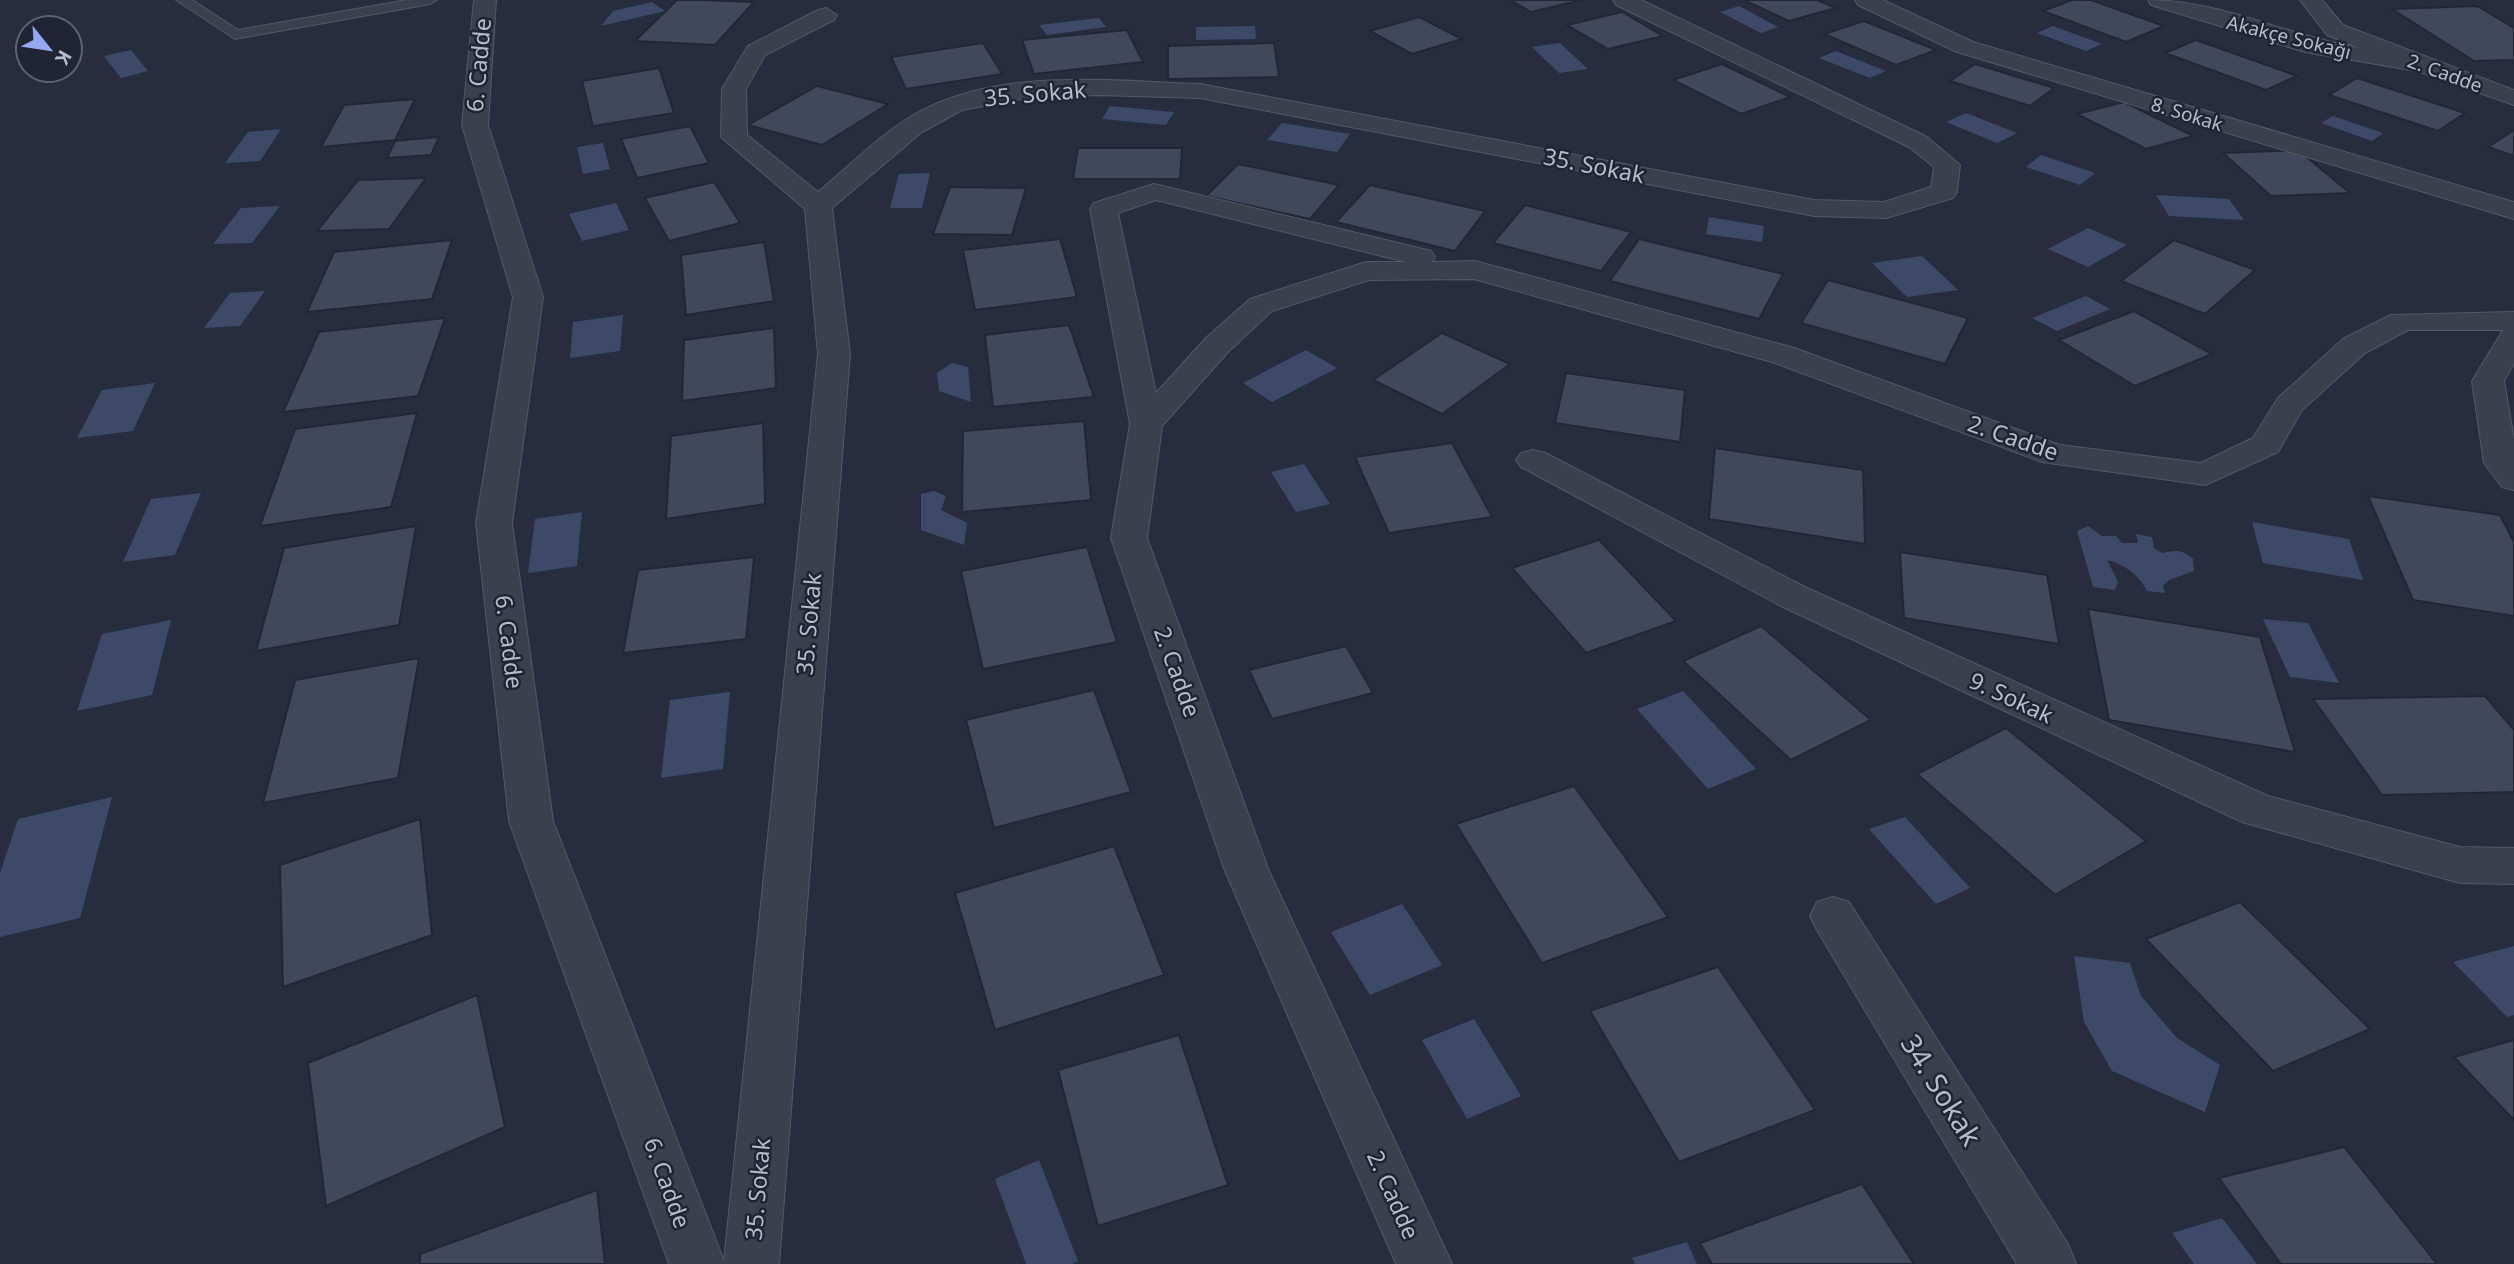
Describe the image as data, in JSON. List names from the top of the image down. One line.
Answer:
{"streets":{"street":["Akakçe Sokağı","6. Cadde","2. Cadde","35. Sokak","8. Sokak","9. Sokak","34. Sokak"]},"crossings":[["Akakçe Sokağı","2. Cadde"]],"north":"bottom right"}
